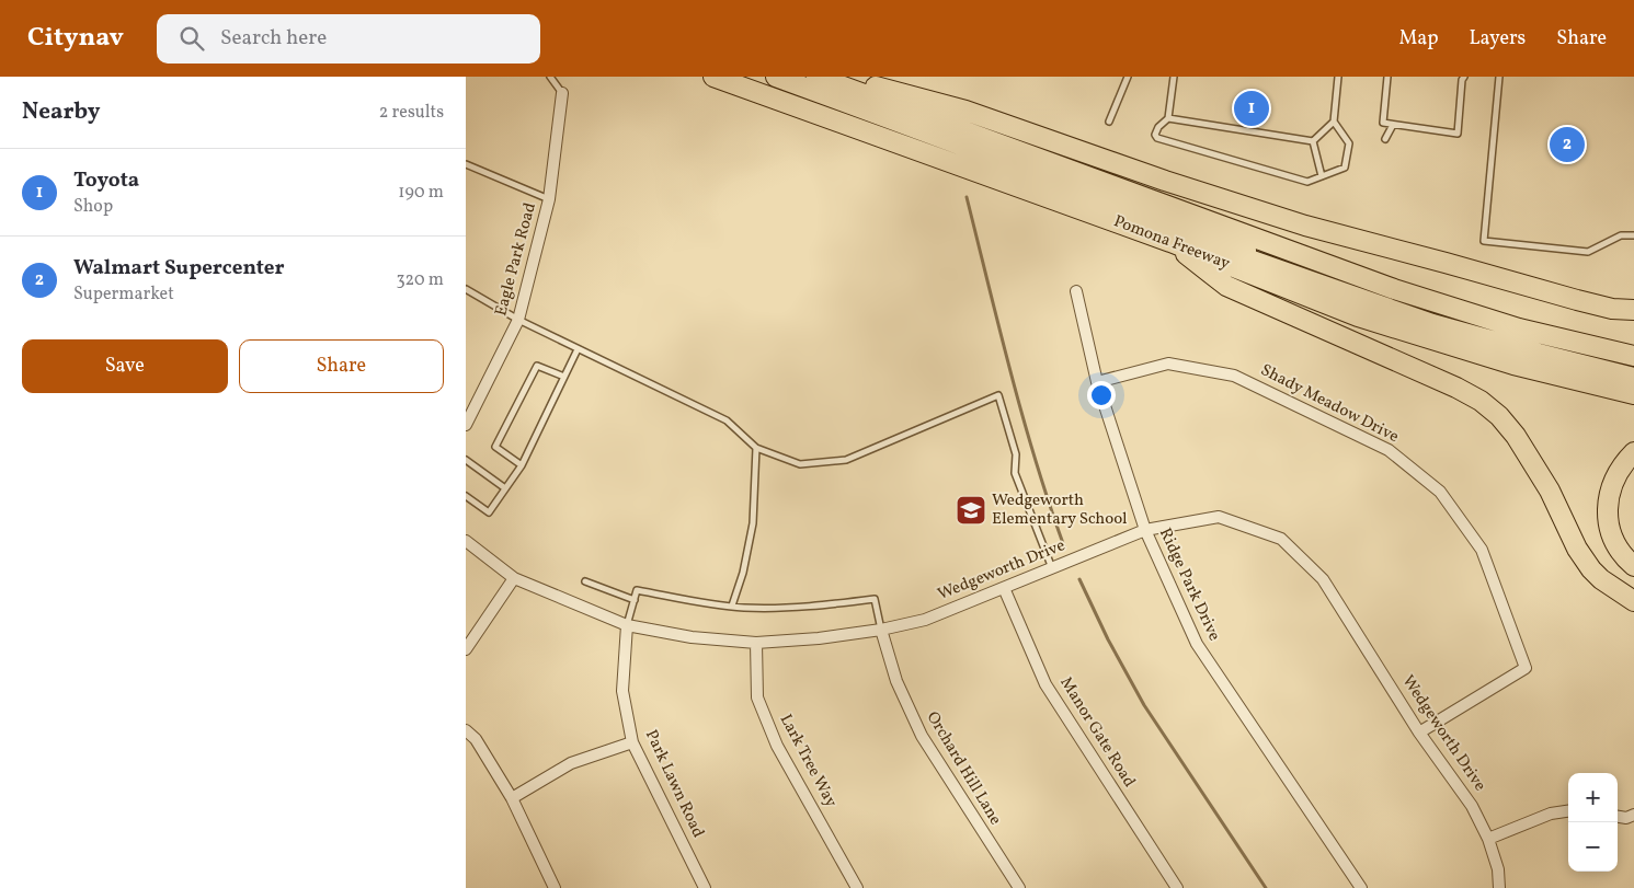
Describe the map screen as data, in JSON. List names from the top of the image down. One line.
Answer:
{"streets":{"highway":["Pomona Freeway"],"street":["Eagle Park Road","Shady Meadow Drive","Wedgeworth Drive","Ridge Park Drive","Manor Gate Road","Lark Tree Way","Orchard Hill Lane","Park Lawn Road"]},"crossings":[["Shady Meadow Drive","Wedgeworth Drive"],["Shady Meadow Drive","Ridge Park Drive"],["Wedgeworth Drive","Ridge Park Drive"],["Wedgeworth Drive","Manor Gate Road"],["Wedgeworth Drive","Lark Tree Way"],["Wedgeworth Drive","Orchard Hill Lane"],["Wedgeworth Drive","Park Lawn Road"]],"places":{"school or university":["Wedgeworth Elementary School"]},"page":{"header":"Citynav","search":"Search here","nav":["Map","Layers","Share"],"heading":["Nearby","2 results"],"pins":["1","2"],"list":[{"mark":"1","name":"Toyota","note":"Shop","value":"190 m"},{"mark":"2","name":"Walmart Supercenter","note":"Supermarket","value":"320 m"}],"buttons":["Save","Share"],"map_buttons":["+","−"]}}
